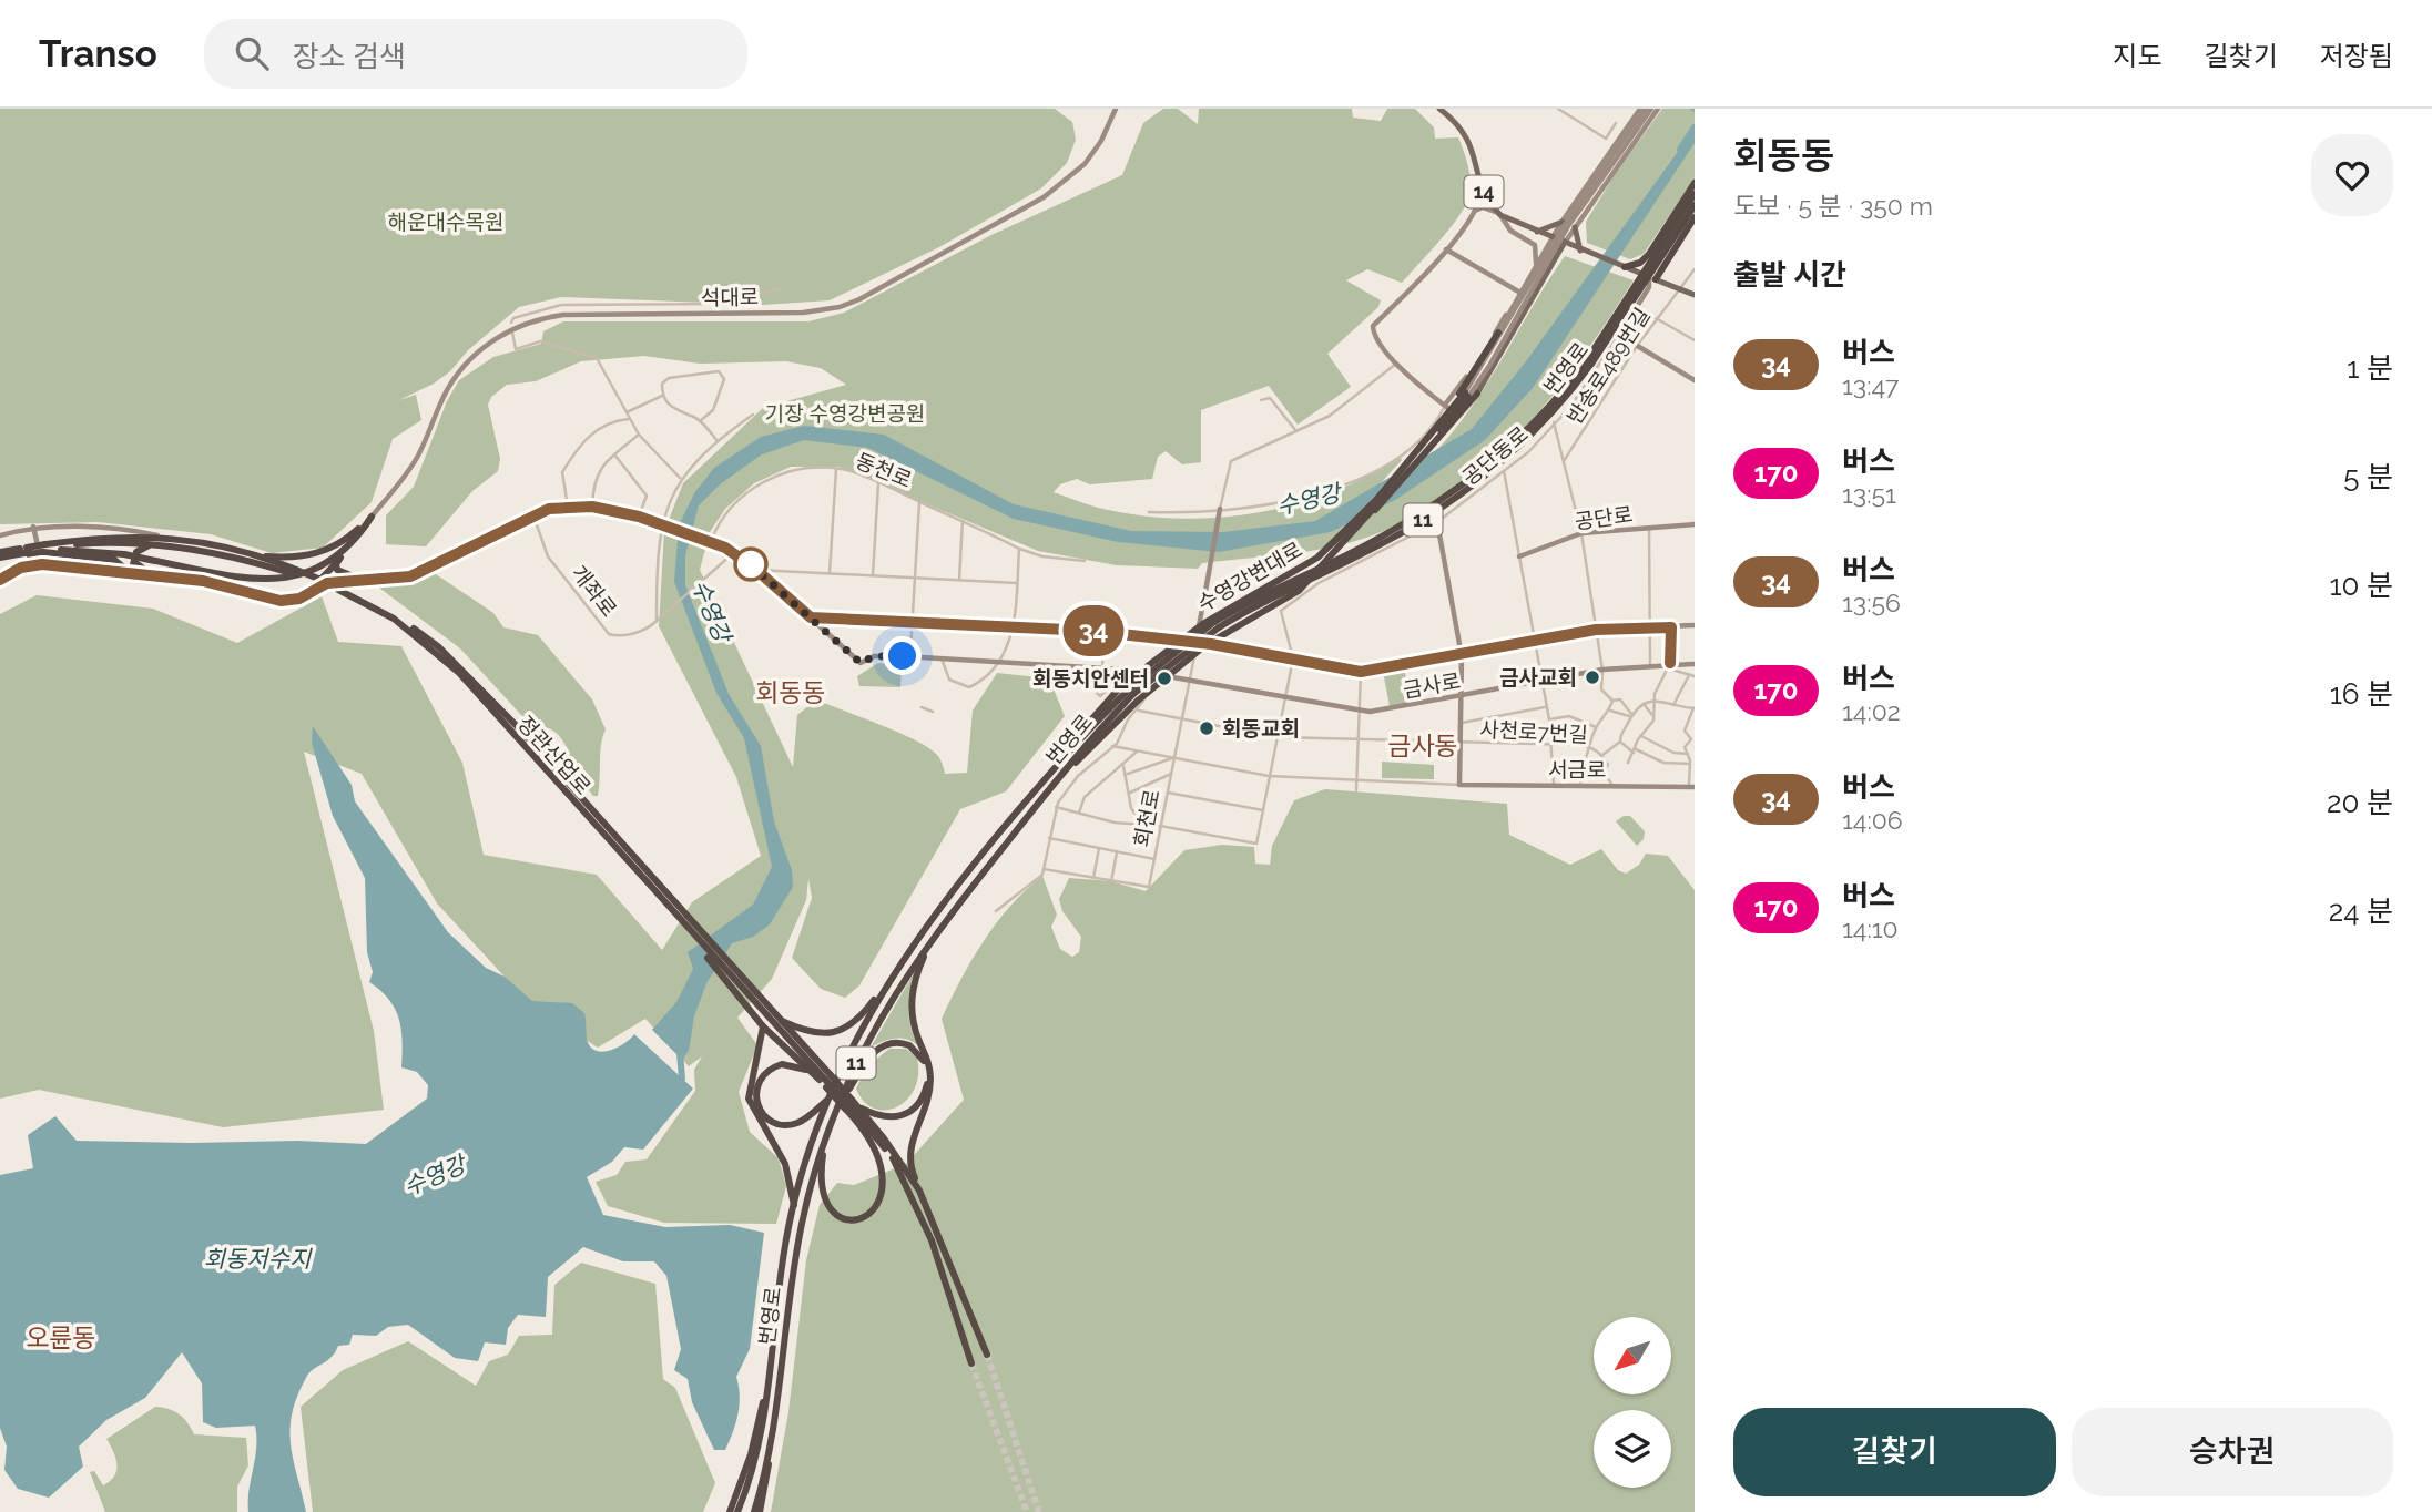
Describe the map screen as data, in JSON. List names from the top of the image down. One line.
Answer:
{"streets":{"highway":["번영로","11","수영강변대로","정관산업로"],"main road":["14","석대로","공단로","금사로","서금로"],"street":["반송로489번길","공단동로","동천로","개좌로","사천로7번길","회천로"]},"crossings":[["14","반송로489번길"],["번영로","수영강변대로"],["금사로","회천로"],["사천로7번길","서금로"],["사천로7번길","회천로"]],"districts":["회동동","금사동","오륜동"],"water":["수영강","회동저수지"],"parks":["해운대수목원","기장 수영강변공원"],"places":["금사교회","회동치안센터","회동교회"],"lines":["bus line 34"],"north":"bottom left","page":{"header":"Transo","search":"장소 검색","nav":["지도","길찾기","저장됨"],"on_map":"34","heading":[["회동동","도보 · 5 분 · 350 m"],"출발 시간"],"list":[{"mark":"34","name":"버스","note":"13:47","value":"1 분"},{"mark":"170","name":"버스","note":"13:51","value":"5 분"},{"mark":"34","name":"버스","note":"13:56","value":"10 분"},{"mark":"170","name":"버스","note":"14:02","value":"16 분"},{"mark":"34","name":"버스","note":"14:06","value":"20 분"},{"mark":"170","name":"버스","note":"14:10","value":"24 분"}],"buttons":["길찾기","승차권"]}}
